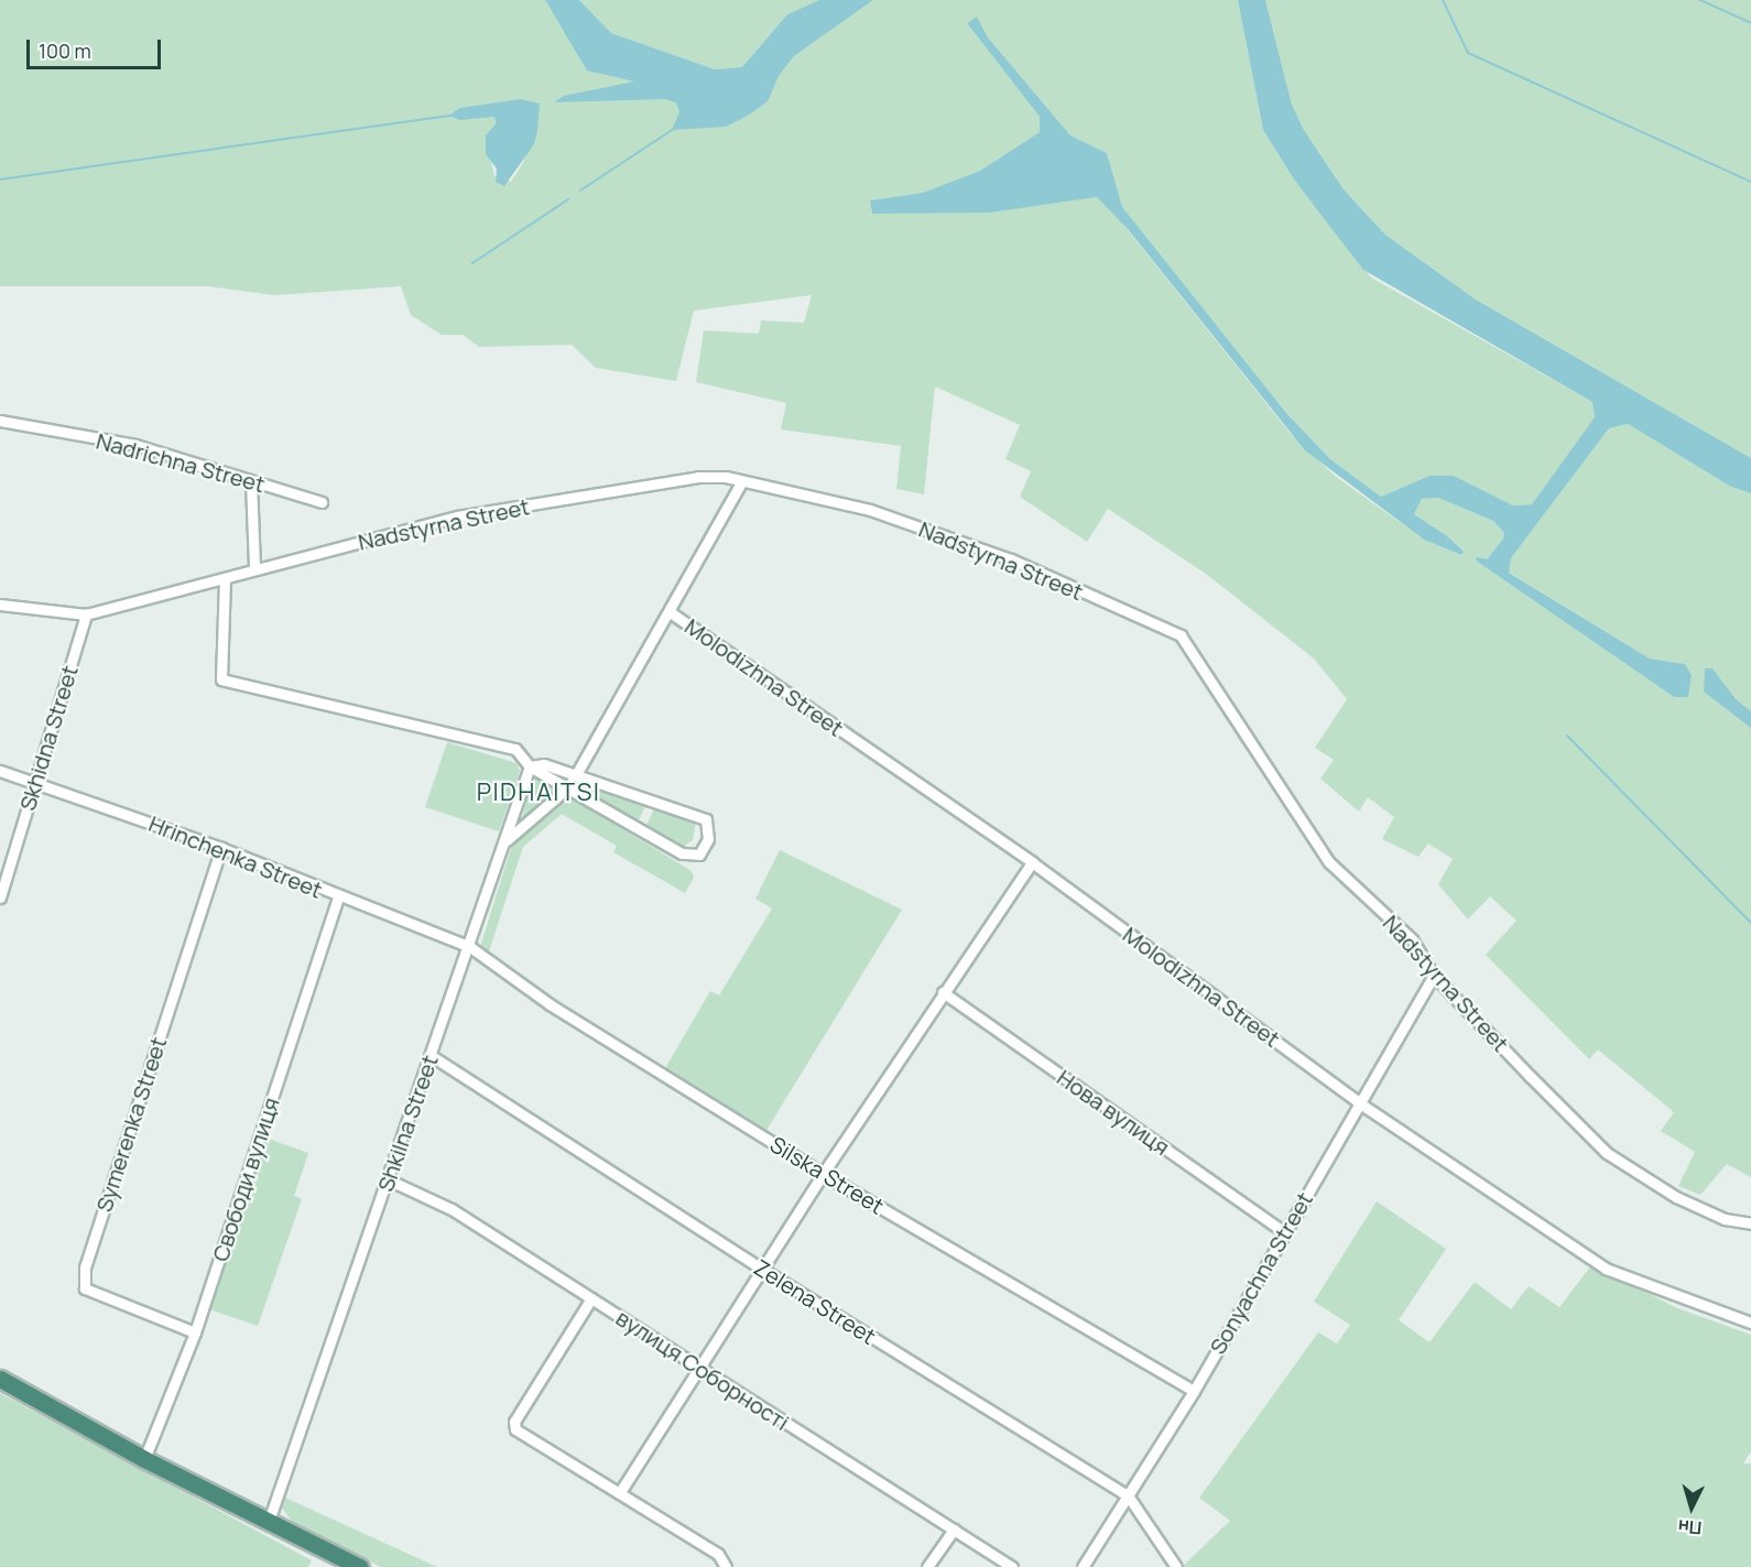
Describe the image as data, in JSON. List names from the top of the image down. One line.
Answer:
{"streets":{"street":["Nadrichna Street","Nadstyrna Street","Molodizhna Street","Skhidna Street","Hrinchenka Street","Нова вулиця","Shkilna Street","Symerenka Street","Silska Street","Свободи вулиця","Sonyachna Street","Zelena Street","вулиця Соборності"]},"crossings":[["Nadstyrna Street","Skhidna Street"],["Nadstyrna Street","Sonyachna Street"],["Molodizhna Street","Sonyachna Street"],["Skhidna Street","Hrinchenka Street"],["Hrinchenka Street","Shkilna Street"],["Hrinchenka Street","Symerenka Street"],["Hrinchenka Street","Silska Street"],["Hrinchenka Street","Свободи вулиця"],["Нова вулиця","Sonyachna Street"],["Shkilna Street","Silska Street"],["Shkilna Street","Zelena Street"],["Shkilna Street","вулиця Соборності"],["Symerenka Street","Свободи вулиця"],["Silska Street","Sonyachna Street"],["Sonyachna Street","Zelena Street"]],"districts":["PIDHAITSI"],"scale_bar":"100 m","north":"bottom"}
